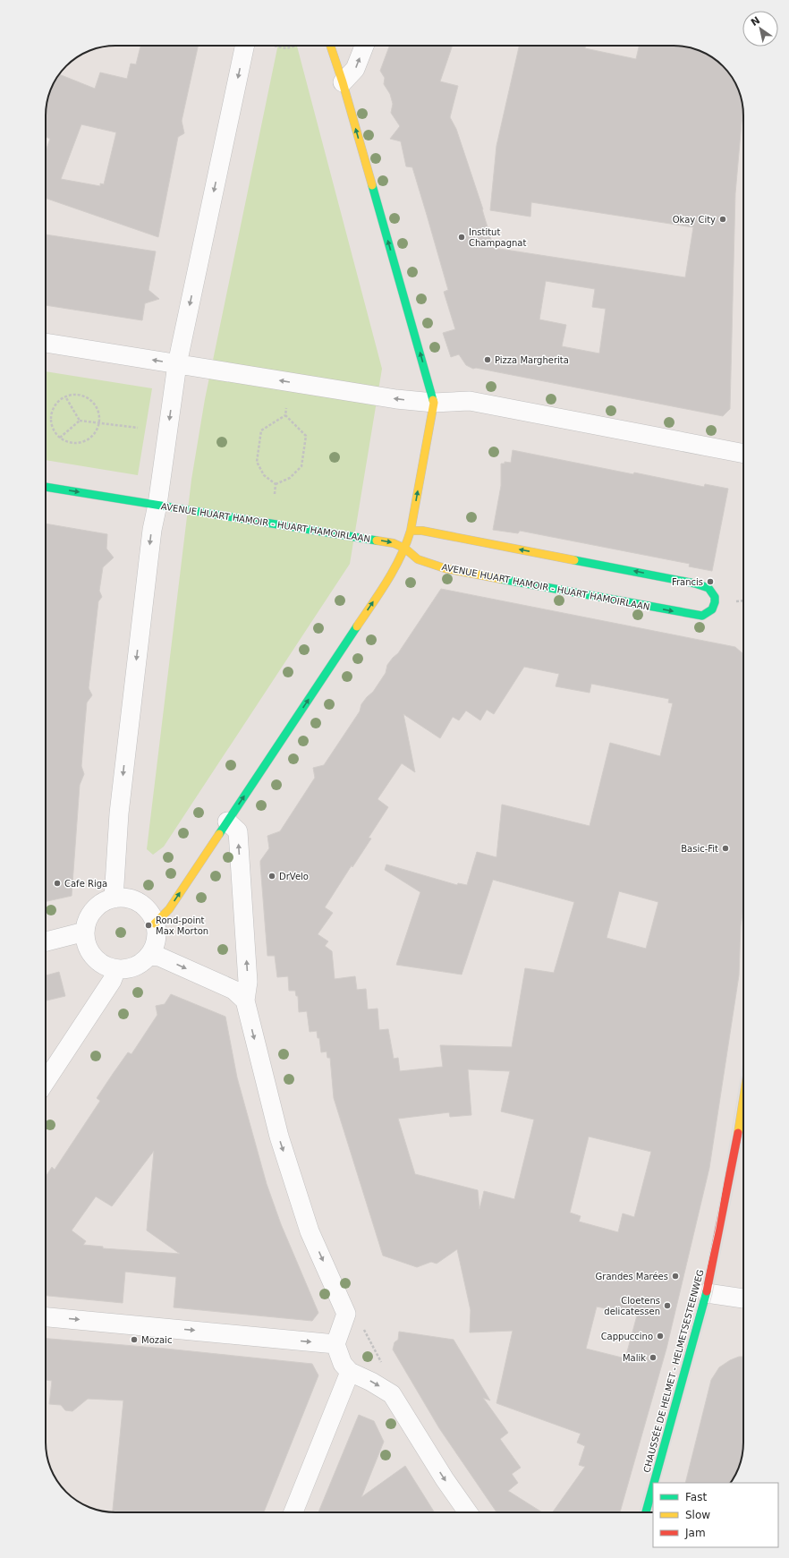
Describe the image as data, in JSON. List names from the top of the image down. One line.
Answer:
{"streets":{"street":["AVENUE HUART HAMOIR - HUART HAMOIRLAAN","CHAUSSÉE DE HELMET - HELMETSESTEENWEG"]},"places":["Okay City","Institut Champagnat","Pizza Margherita","Francis","Basic-Fit","DrVelo","Cafe Riga","Rond-point Max Morton","Grandes Marées","Cloetens delicatessen","Cappuccino","Mozaic","Malik"],"legend":["Fast","Slow","Jam"],"north":"top left"}
